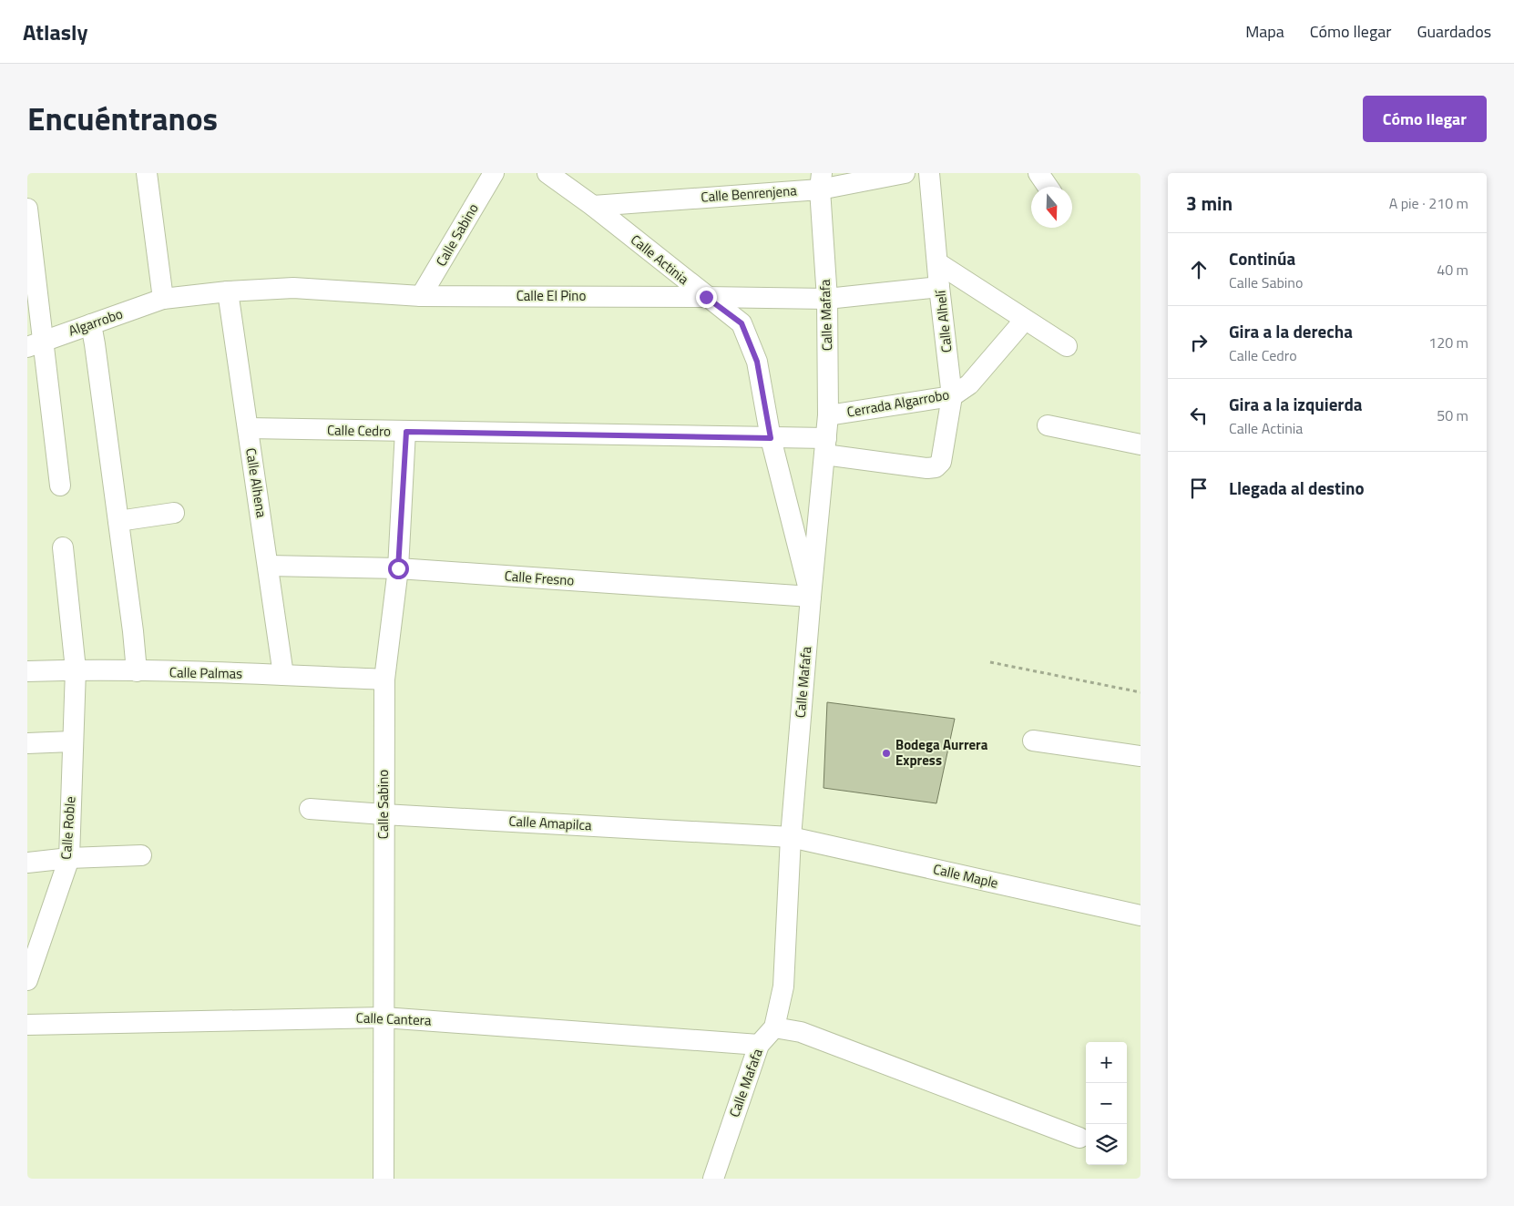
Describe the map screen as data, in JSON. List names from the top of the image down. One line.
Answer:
{"streets":{"street":["Calle Benrenjena","Calle Sabino","Calle Actinia","Calle El Pino","Calle Mafafa","Calle Alhelí","Algarrobo","Cerrada Algarrobo","Calle Cedro","Calle Alhena","Calle Fresno","Calle Palmas","Calle Amapilca","Calle Roble","Calle Maple","Calle Cantera"]},"crossings":[["Calle Benrenjena","Calle Actinia"],["Calle Benrenjena","Calle Mafafa"],["Calle Sabino","Calle El Pino"],["Calle Sabino","Calle Cedro"],["Calle Sabino","Calle Fresno"],["Calle Sabino","Calle Palmas"],["Calle Sabino","Calle Amapilca"],["Calle Sabino","Calle Cantera"],["Calle Actinia","Calle El Pino"],["Calle Actinia","Calle Mafafa"],["Calle Actinia","Calle Cedro"],["Calle Actinia","Calle Fresno"],["Calle El Pino","Calle Mafafa"],["Calle El Pino","Calle Alhelí"],["Calle El Pino","Algarrobo"],["Calle El Pino","Calle Alhena"],["Calle Mafafa","Cerrada Algarrobo"],["Calle Mafafa","Calle Cedro"],["Calle Mafafa","Calle Fresno"],["Calle Mafafa","Calle Amapilca"],["Calle Mafafa","Calle Maple"],["Calle Mafafa","Calle Cantera"],["Calle Alhelí","Cerrada Algarrobo"],["Calle Alhelí","Calle Cedro"],["Calle Cedro","Calle Alhena"],["Calle Alhena","Calle Fresno"],["Calle Alhena","Calle Palmas"],["Calle Palmas","Calle Roble"],["Calle Amapilca","Calle Maple"]],"places":["Bodega Aurrera Express"],"north":"bottom","page":{"header":"Atlasly","nav":["Mapa","Cómo llegar","Guardados"],"title":"Encuéntranos","buttons":"Cómo llegar","heading":["3 min","A pie · 210 m"],"list":[["Continúa","Calle Sabino","40 m"],["Gira a la derecha","Calle Cedro","120 m"],["Gira a la izquierda","Calle Actinia","50 m"],"Llegada al destino"],"map_buttons":["+","−"]}}
